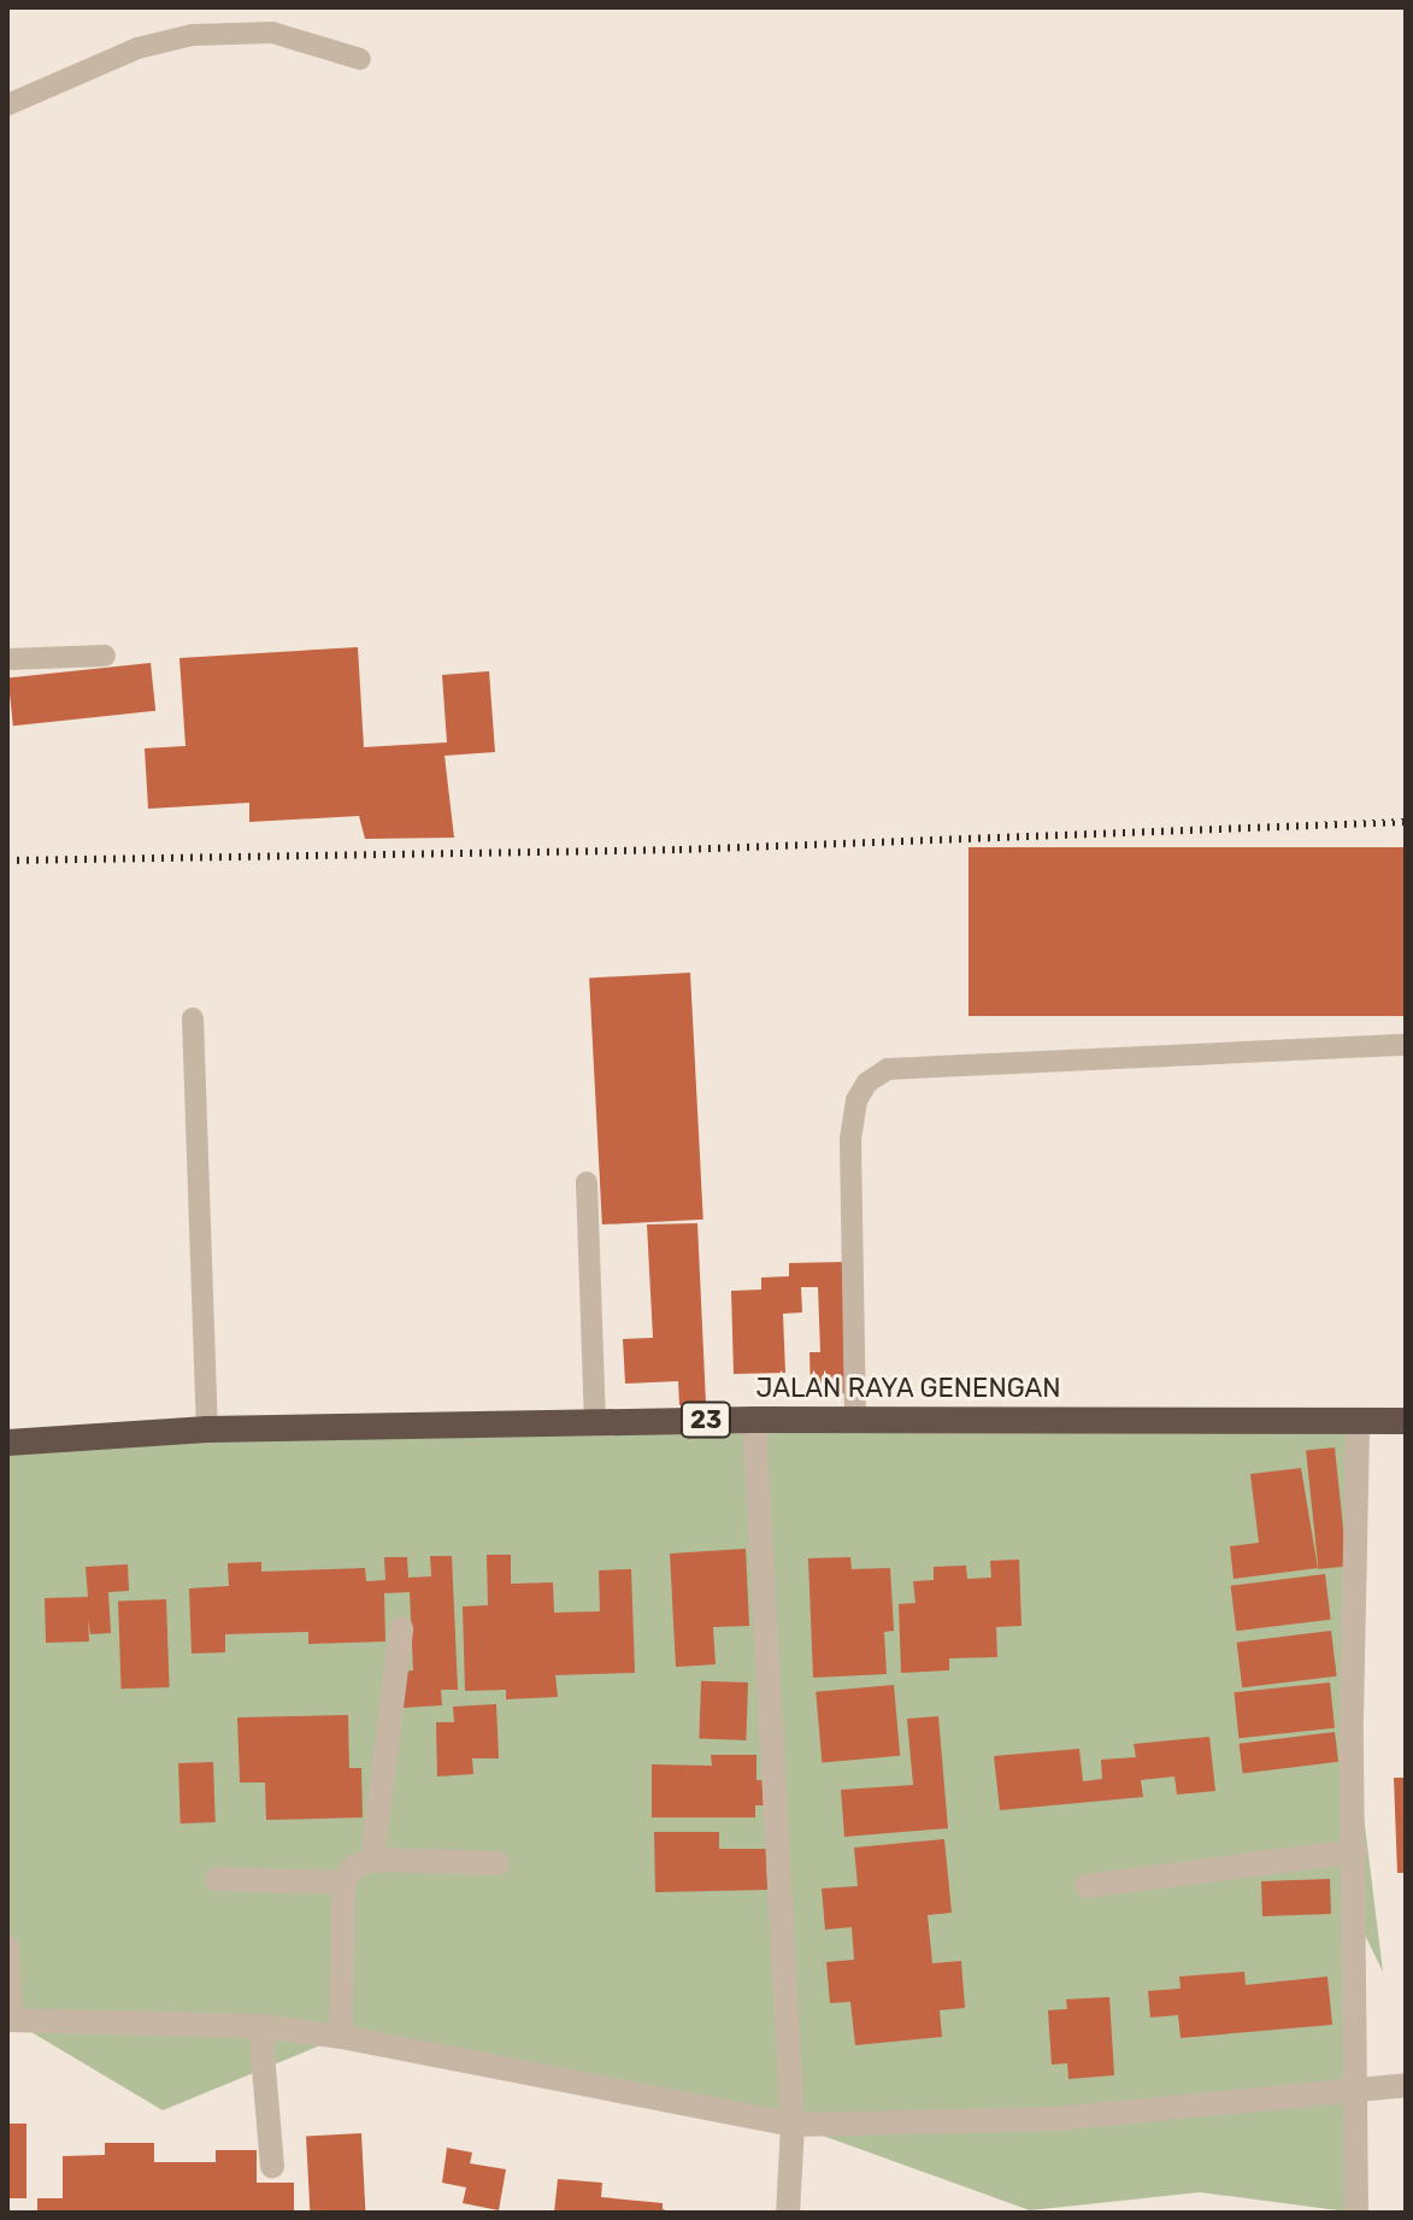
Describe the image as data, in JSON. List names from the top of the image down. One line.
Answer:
{"streets":{"highway":["JALAN RAYA GENENGAN","23"]}}
